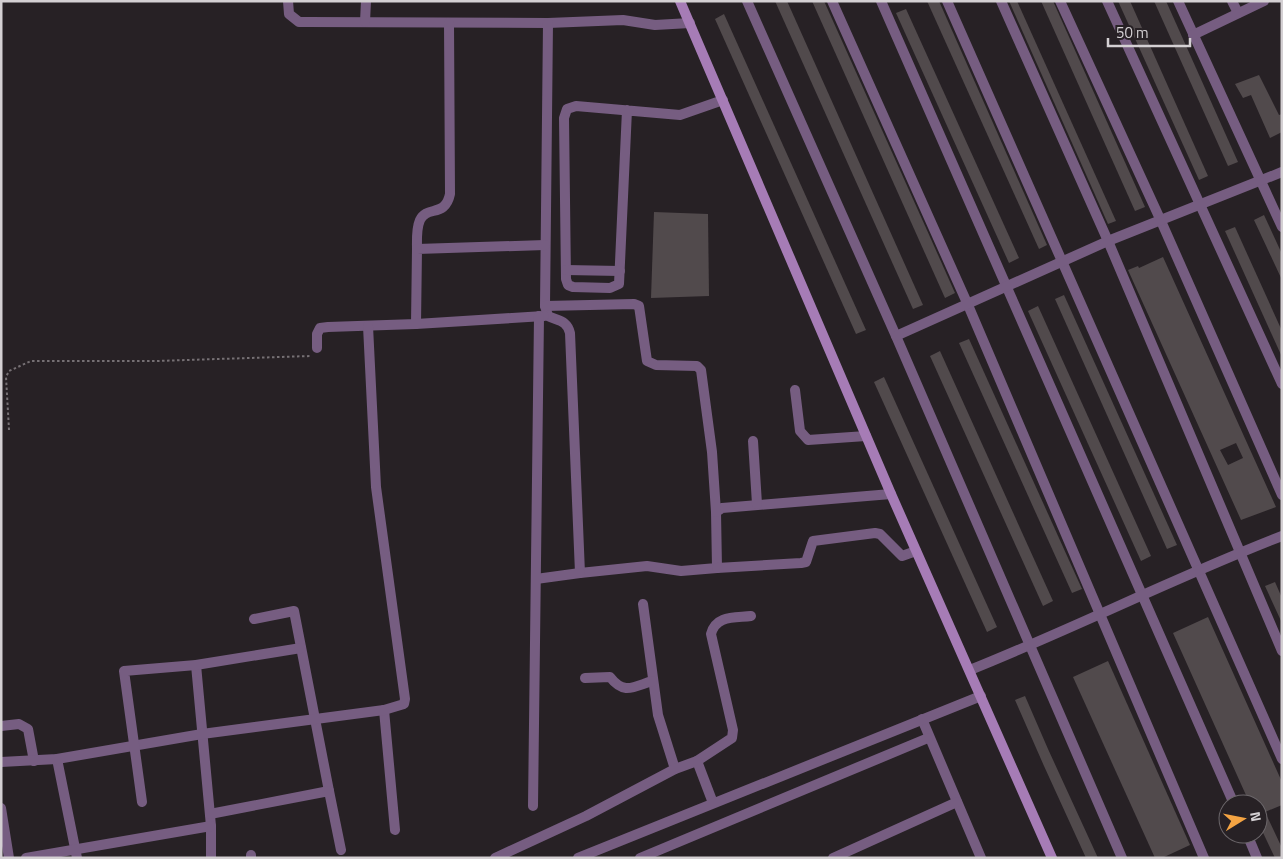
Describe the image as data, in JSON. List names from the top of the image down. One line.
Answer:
{"scale_bar":"50 m","north":"right"}
